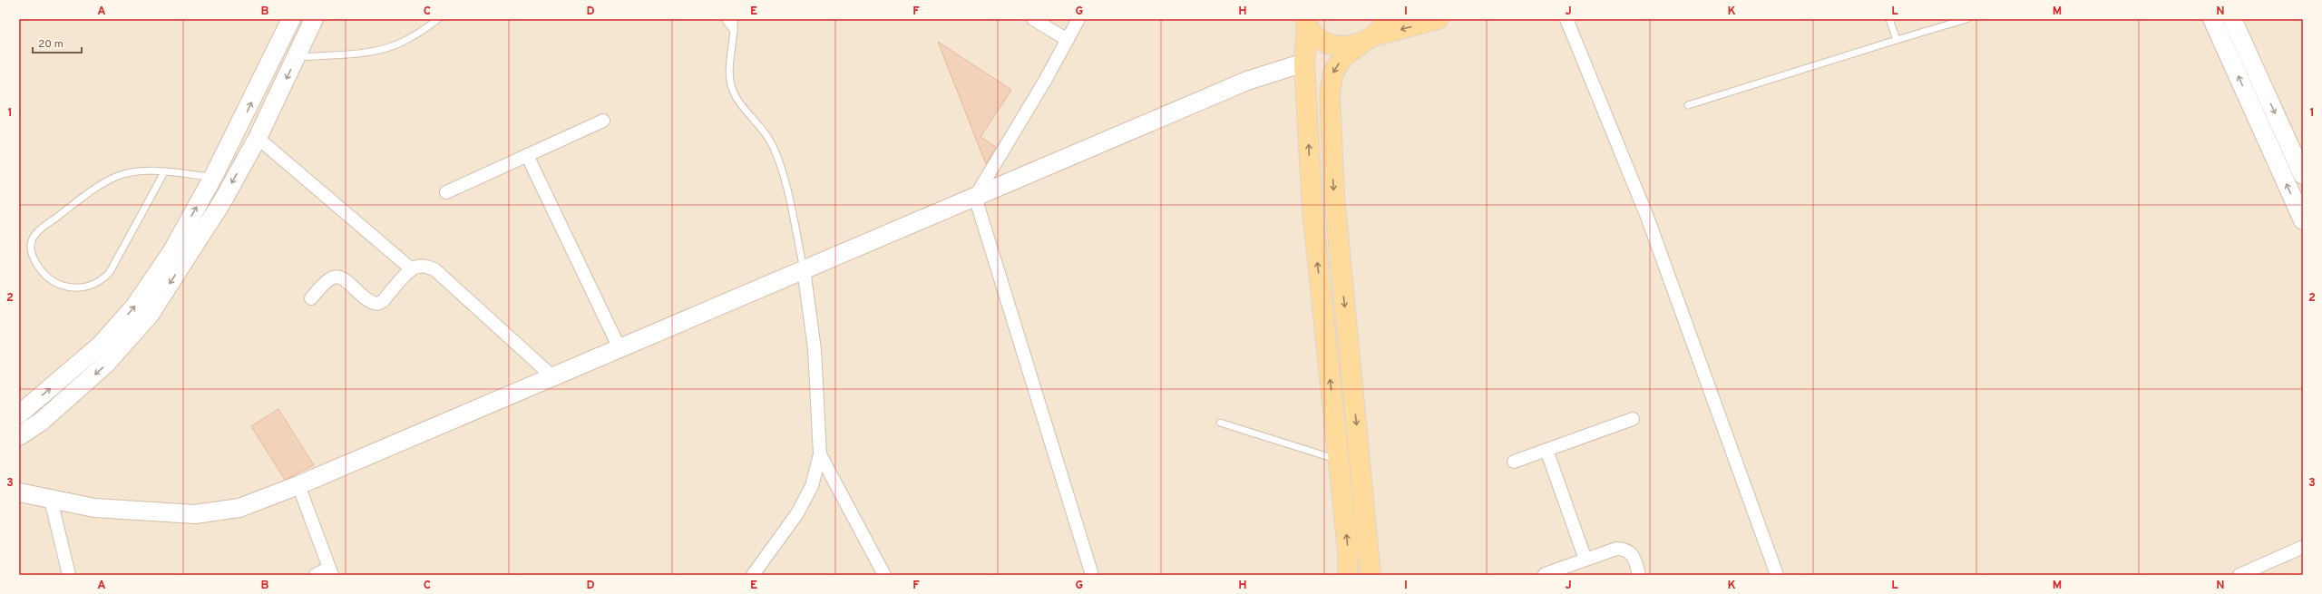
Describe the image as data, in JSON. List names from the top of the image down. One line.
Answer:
{"scale_bar":"20 m","grid":{"columns":["A","B","C","D","E","F","G","H","I","J","K","L","M","N"],"rows":["1","2","3"]}}
